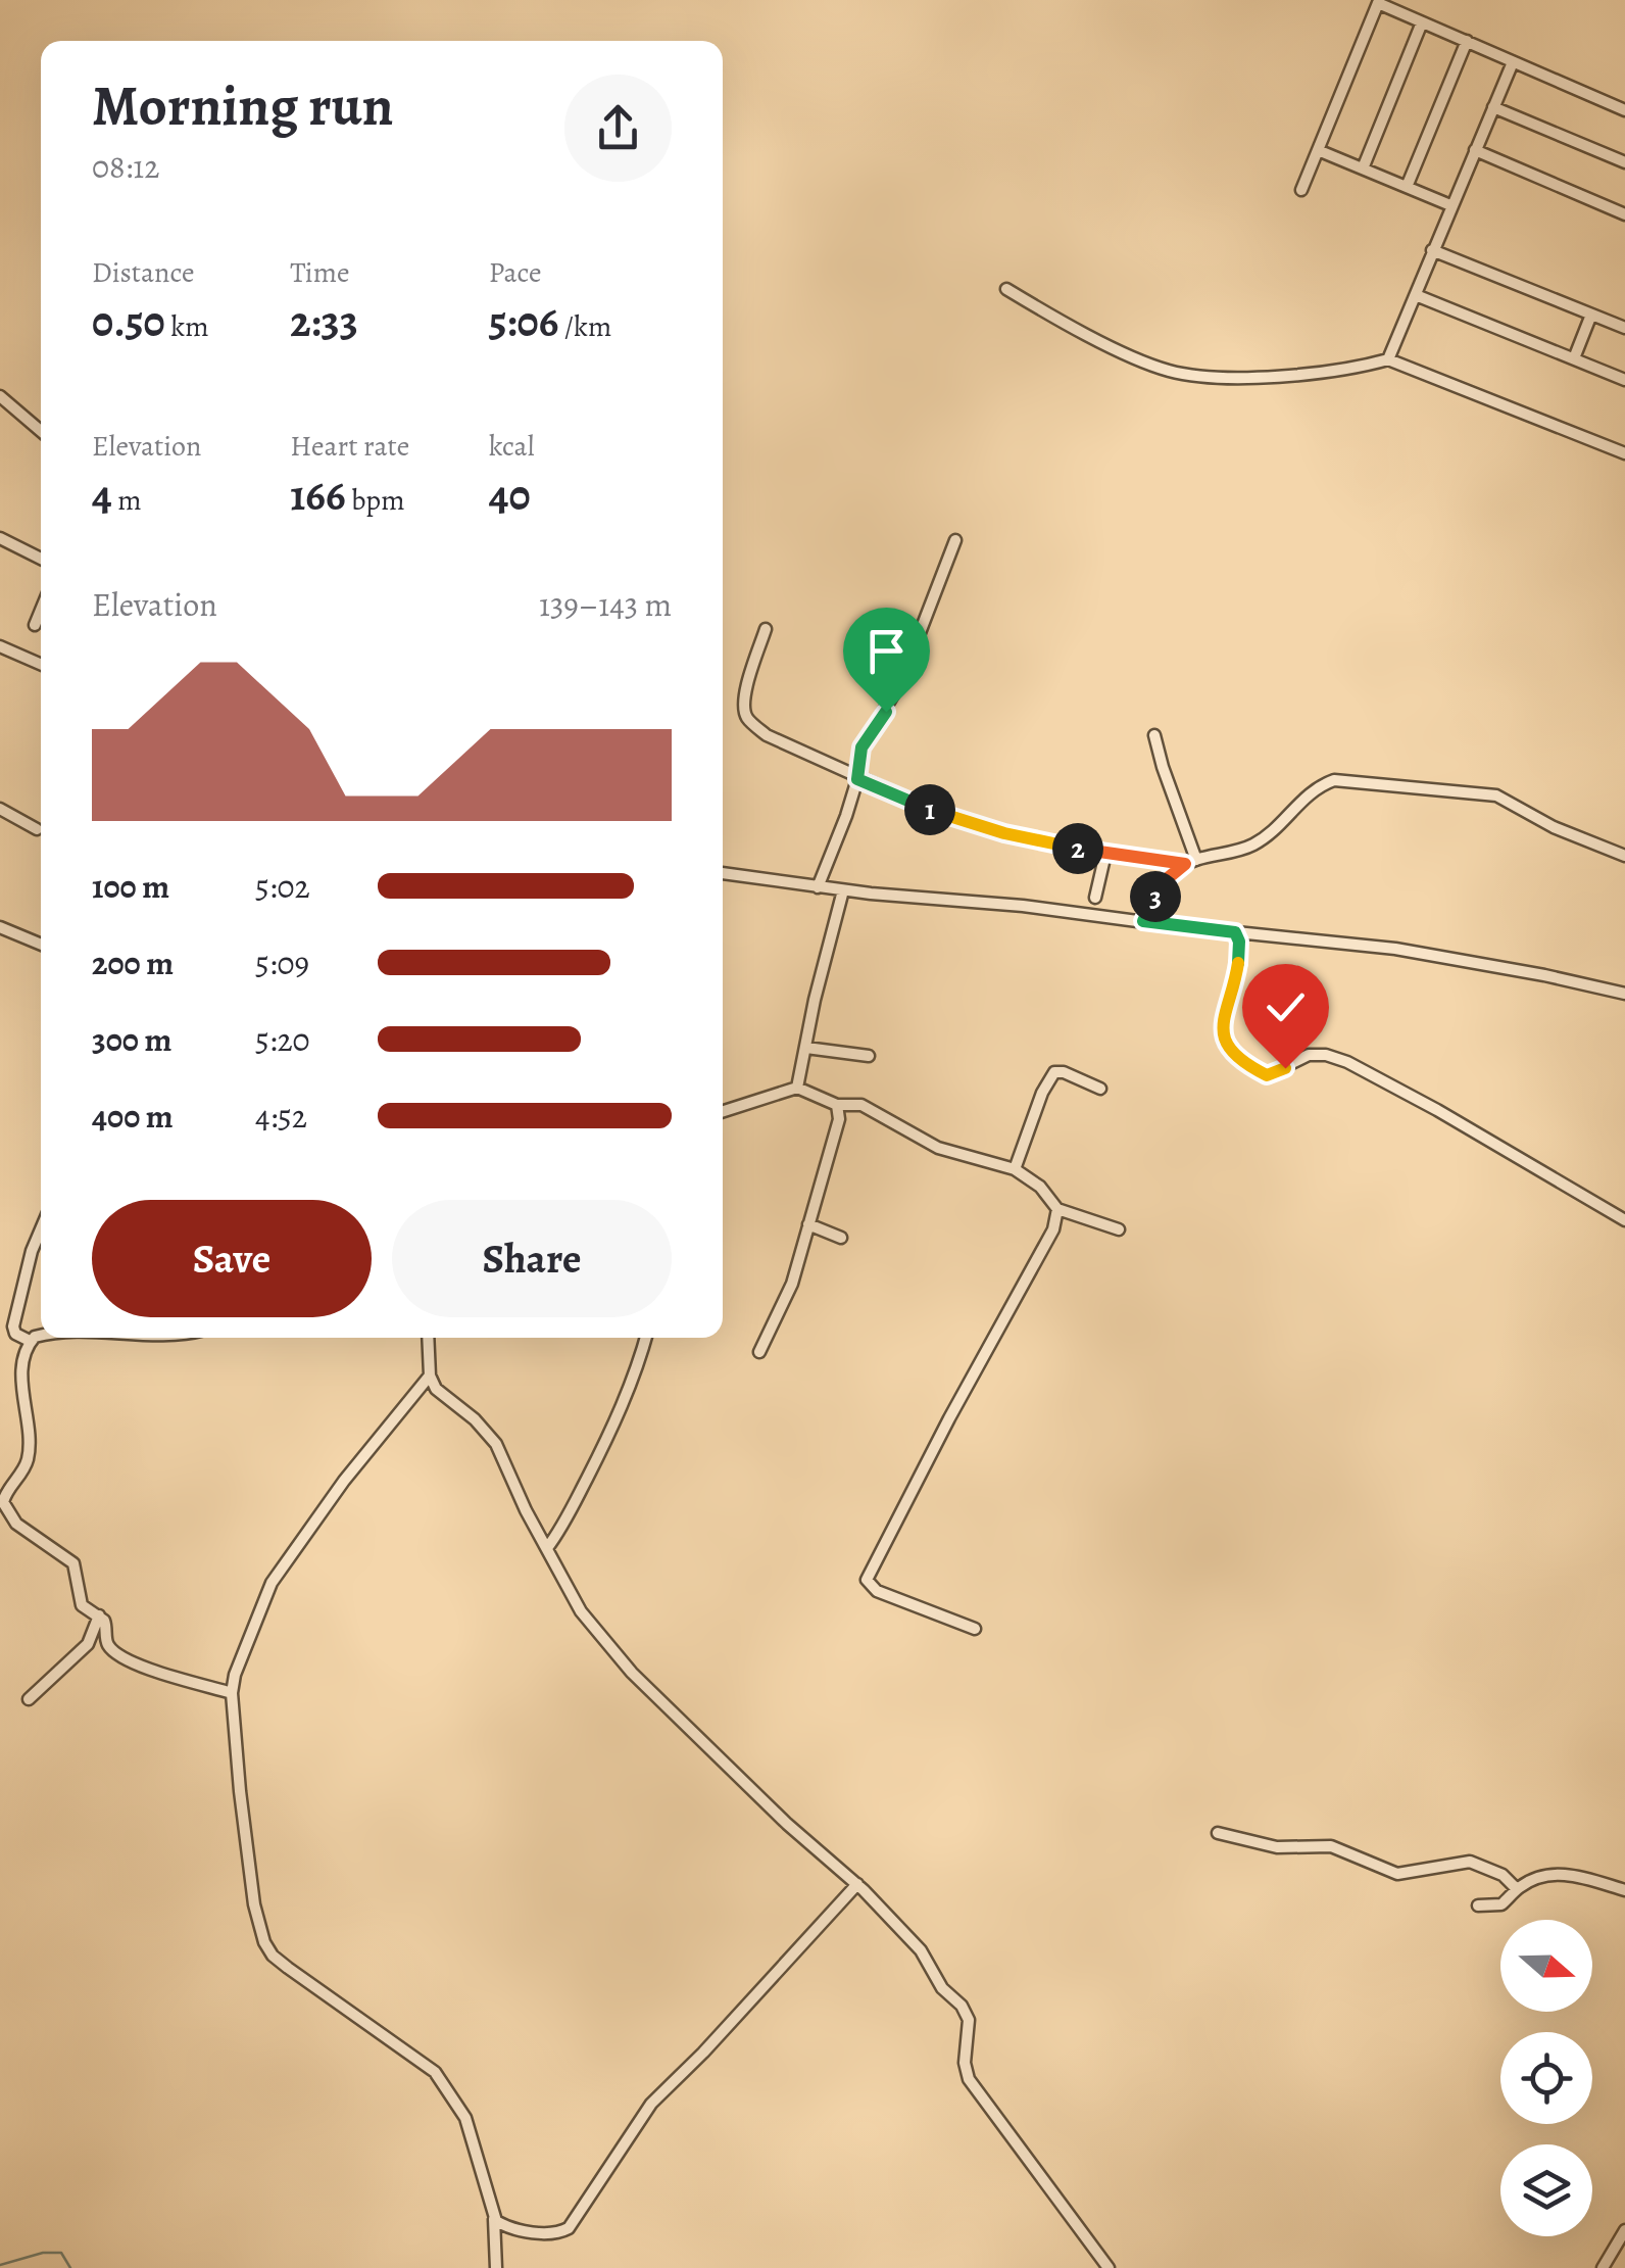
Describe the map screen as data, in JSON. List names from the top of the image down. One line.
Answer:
{"north":"right","page":{"heading":["Morning run","08:12"],"stats":[["Distance","0.50 km"],["Time","2:33"],["Pace","5:06 /km"],["Elevation","4 m"],["Heart rate","166 bpm"],["kcal","40"]],"chart":["Elevation","139–143 m"],"pins":["1","2","3"],"list":[{"name":"100 m","note":"5:02"},{"name":"200 m","note":"5:09"},{"name":"300 m","note":"5:20"},{"name":"400 m","note":"4:52"}],"buttons":["Save","Share"]}}
